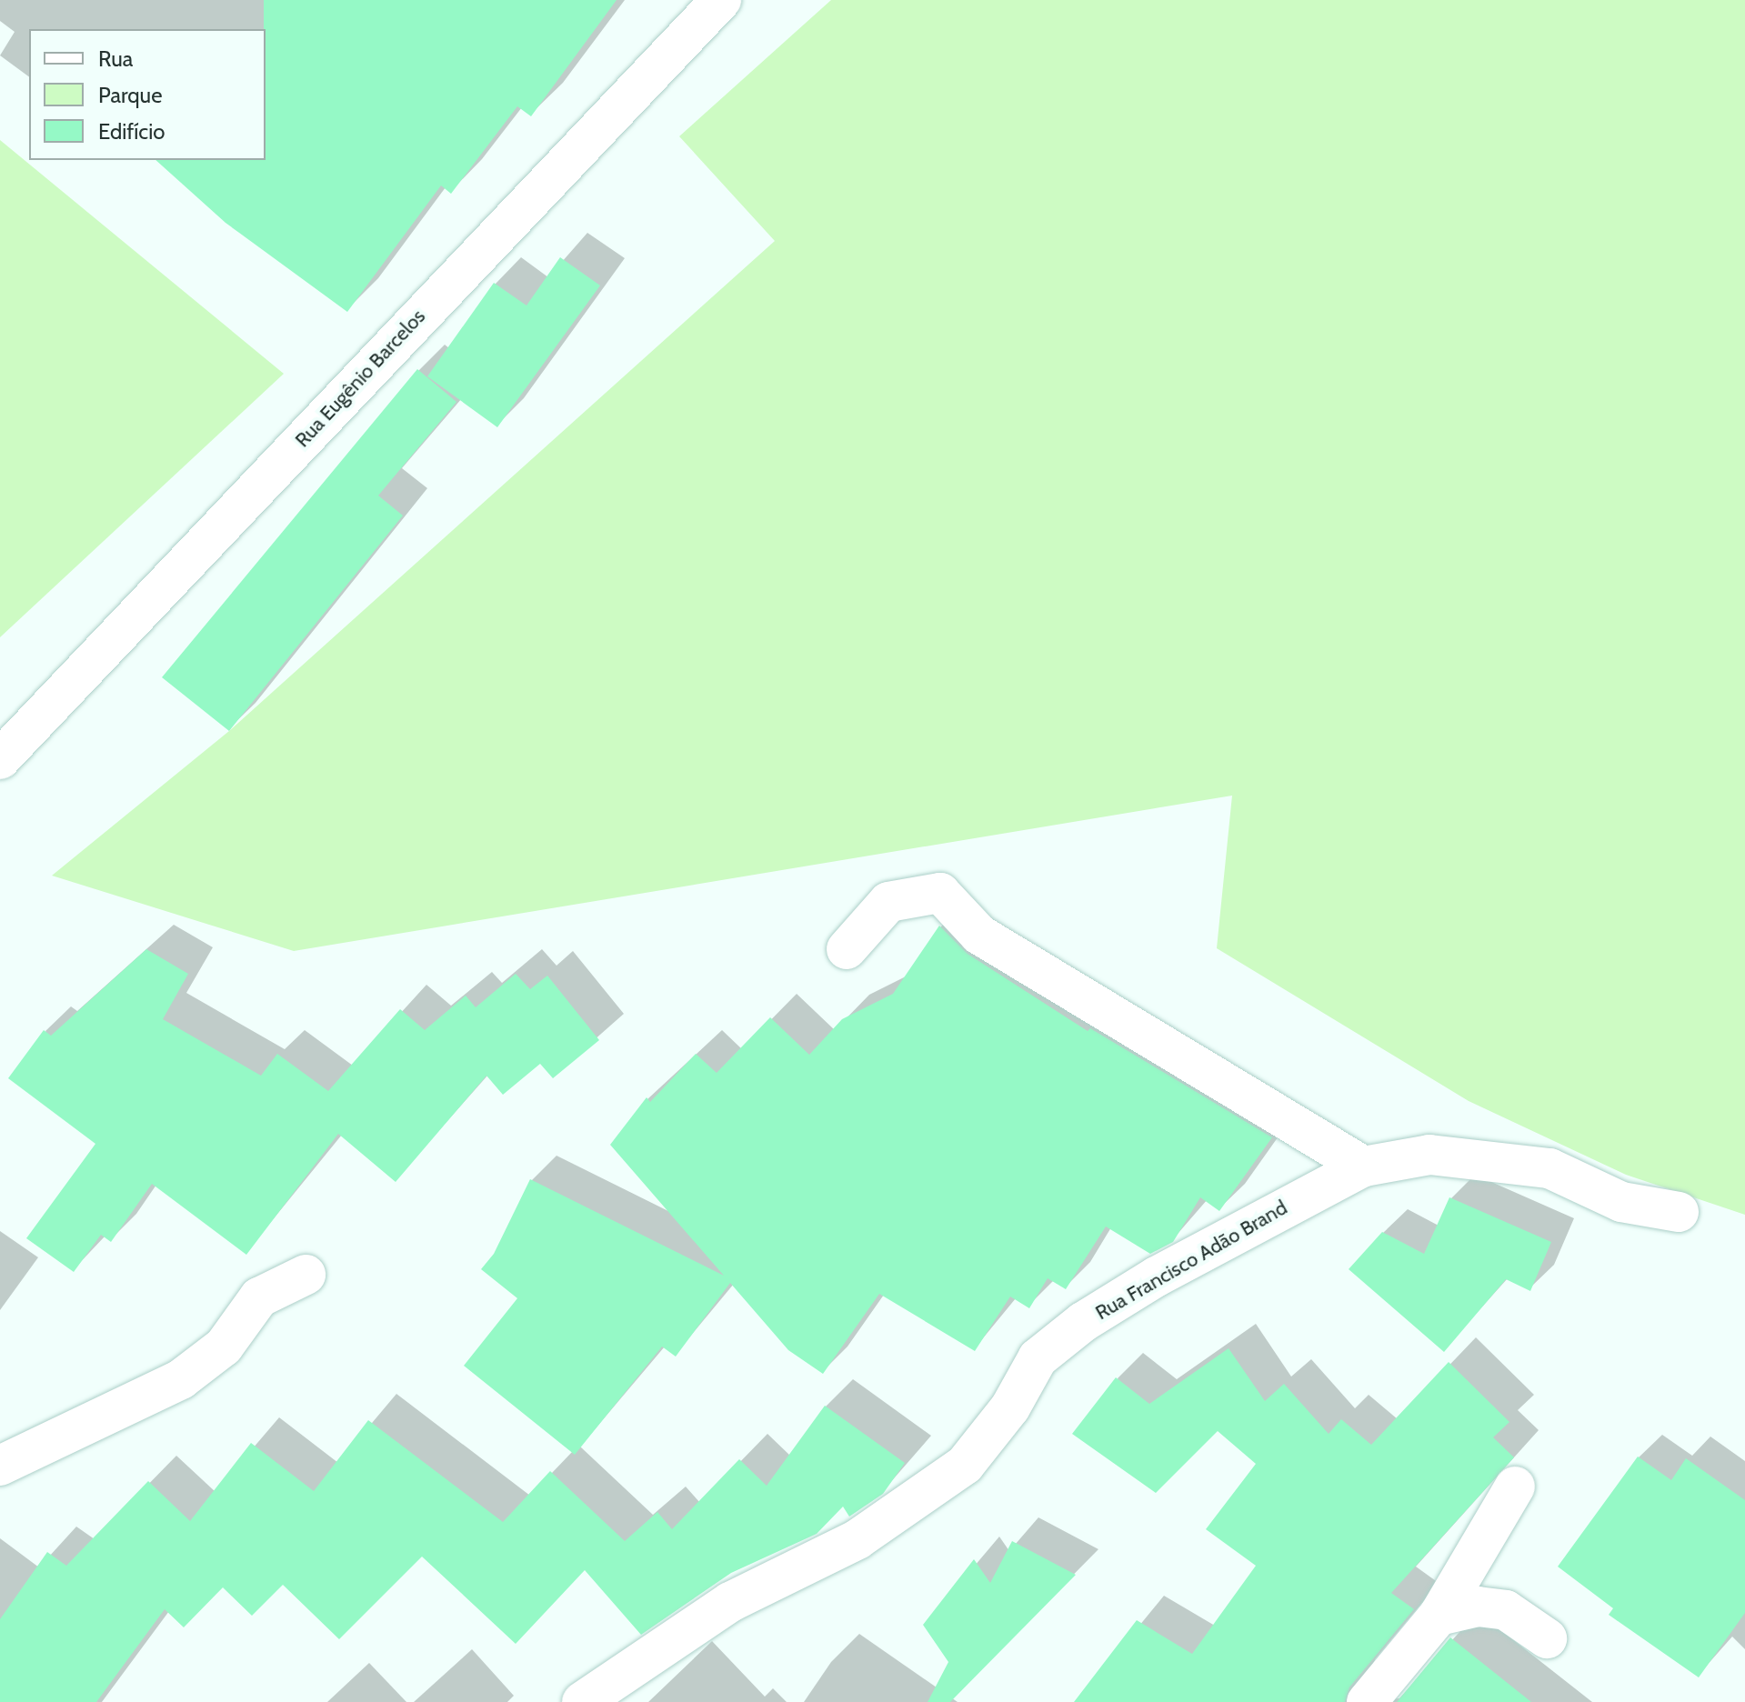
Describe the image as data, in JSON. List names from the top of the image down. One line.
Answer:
{"streets":{"street":["Rua Eugênio Barcelos","Rua Francisco Adão Brand"]},"legend":["Rua","Parque","Edifício"]}
